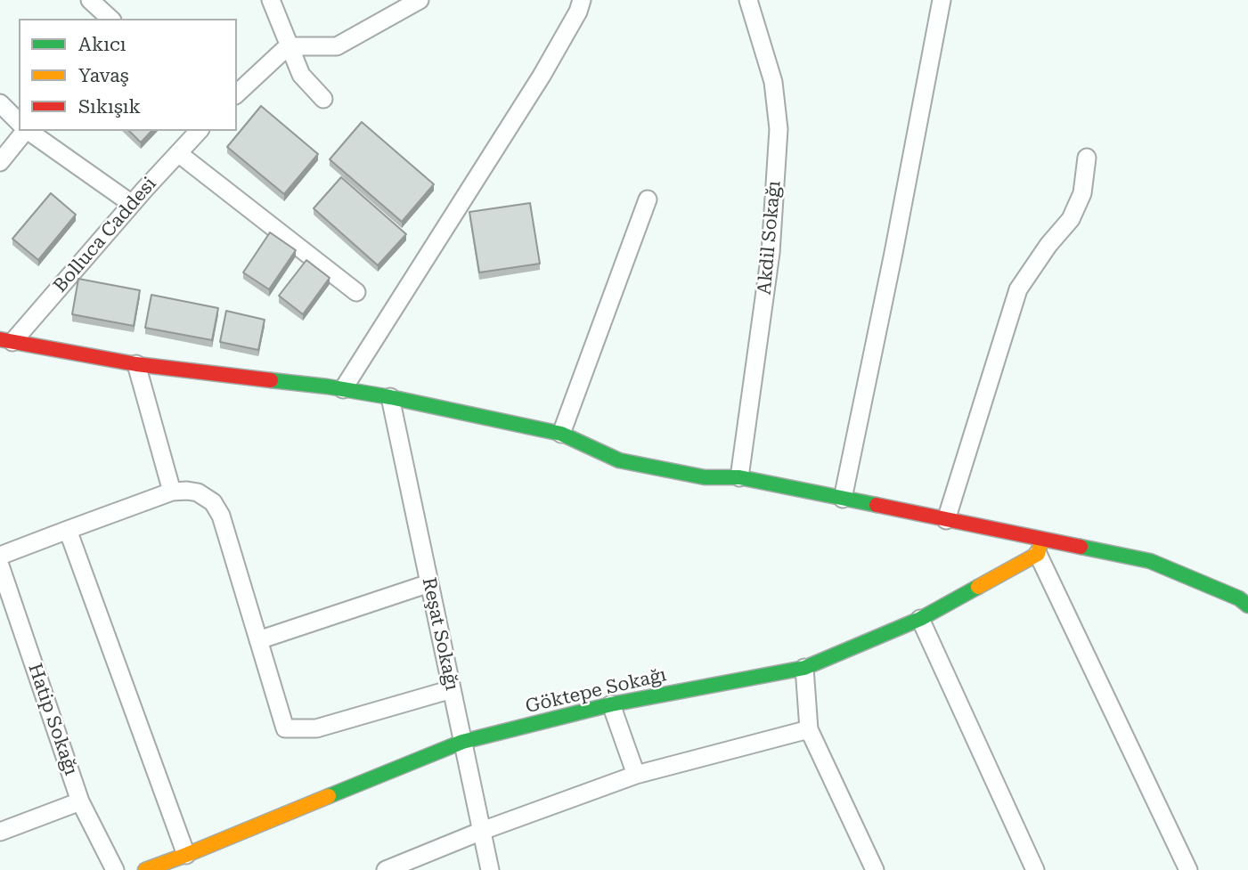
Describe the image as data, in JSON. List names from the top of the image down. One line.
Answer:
{"streets":{"street":["Bolluca Caddesi","Akdil Sokağı","Reşat Sokağı","Göktepe Sokağı","Hatip Sokağı"]},"crossings":[["Reşat Sokağı","Göktepe Sokağı"]],"legend":["Akıcı","Yavaş","Sıkışık"]}
